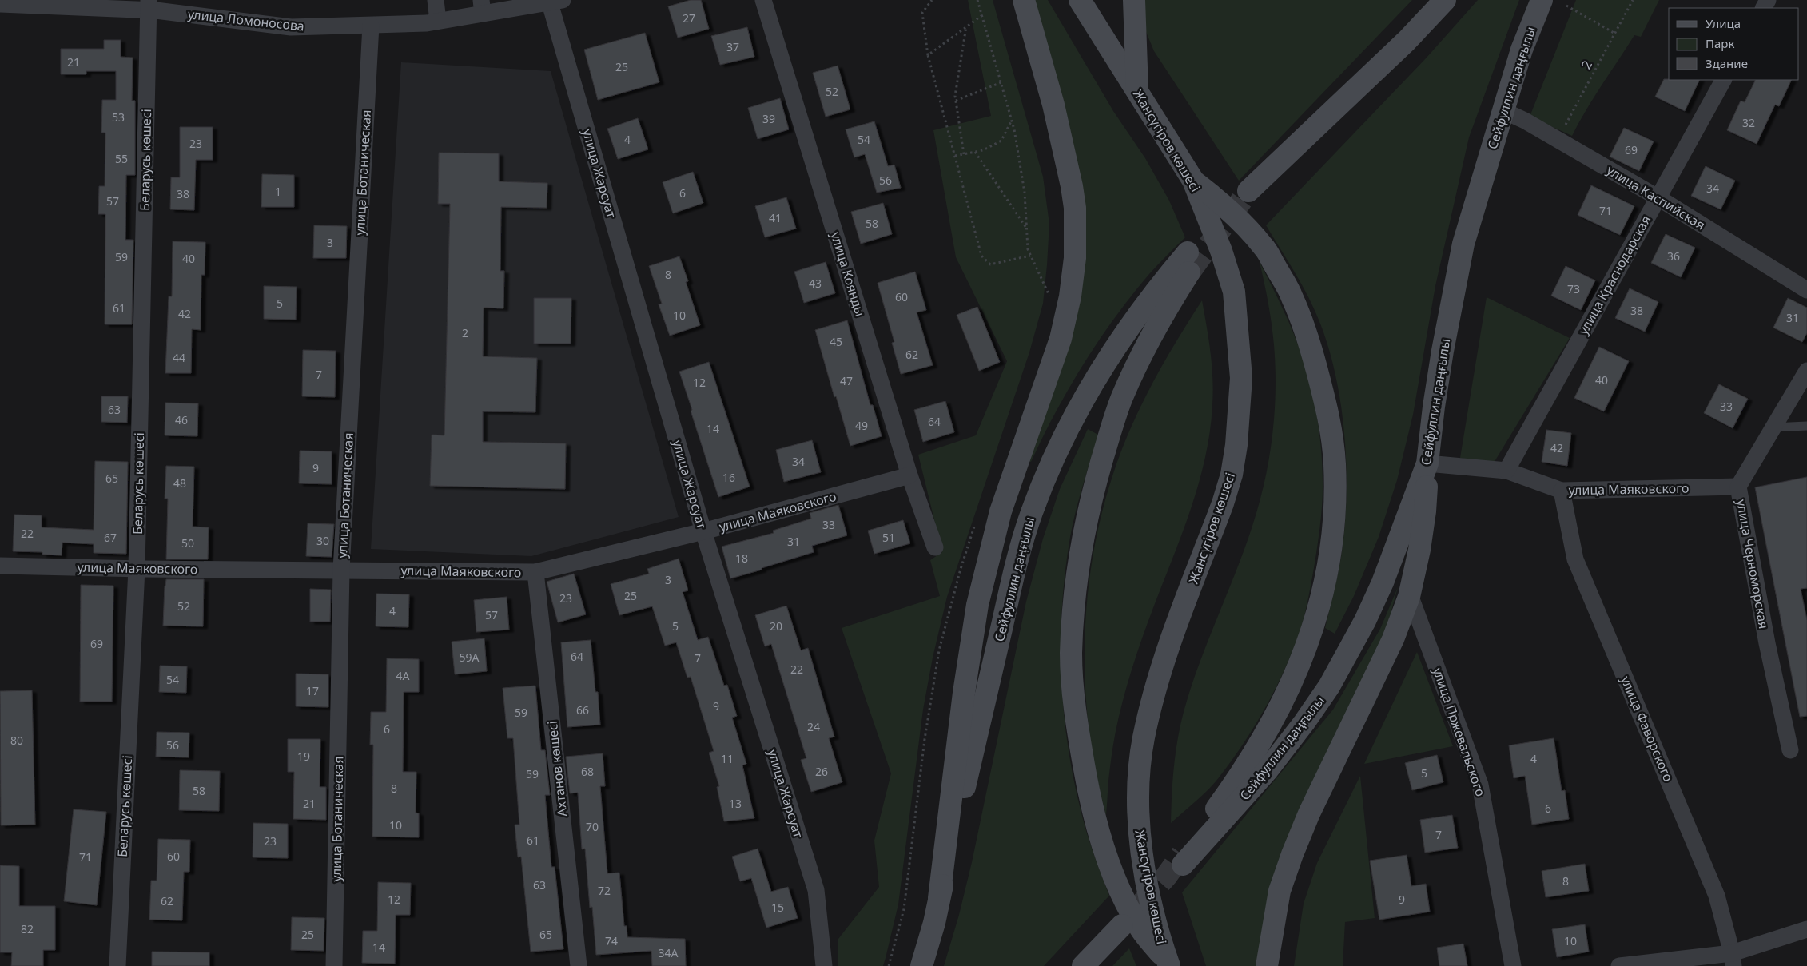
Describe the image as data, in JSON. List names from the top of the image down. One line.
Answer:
{"streets":{"main road":["Сейфуллин даңғылы","Жансүгіров көшесі"],"street":["улица Ломоносова","Беларусь көшесі","улица Ботаническая","улица Жарсуат","улица Каспийская","улица Коянды","улица Краснодарская","улица Маяковского","улица Черноморская","улица Фаворского","улица Пржевальского","Ахтанов көшесі"],"path":["2"]},"crossings":[["улица Ломоносова","Беларусь көшесі"],["улица Ломоносова","улица Ботаническая"],["улица Ломоносова","улица Жарсуат"],["2","улица Каспийская"],["Сейфуллин даңғылы","Жансүгіров көшесі"],["Сейфуллин даңғылы","улица Каспийская"],["Сейфуллин даңғылы","улица Маяковского"],["Беларусь көшесі","улица Маяковского"],["улица Ботаническая","улица Маяковского"],["улица Жарсуат","улица Маяковского"],["улица Каспийская","улица Краснодарская"],["улица Коянды","улица Маяковского"],["улица Краснодарская","улица Маяковского"],["улица Маяковского","улица Черноморская"],["улица Маяковского","улица Фаворского"],["улица Маяковского","Ахтанов көшесі"]],"house_numbers":["27","37","21","25","52","53","39","32","4","54","23","69","55","56","34","1","6","38","57","71","41","58","3","36","59","40","8","43","73","60","5","61","38","42","10","31","2","45","62","44","7","40","47","12","33","63","46","64","49","14","42","34","9","16","65","48","33","22","67","51","30","31","50","18","3","25","23","52","4","57","5","20","69","64","59А","7","22","4А","54","17","9","66","59","24","6","80","56","19","11","4","68","26","5","59","8","58","21","13","6","10","70","7","61","23","60","71","8","63","72","12","9","62","15","82","25","65","74","10","14","34А"],"legend":["Улица","Парк","Здание"]}
